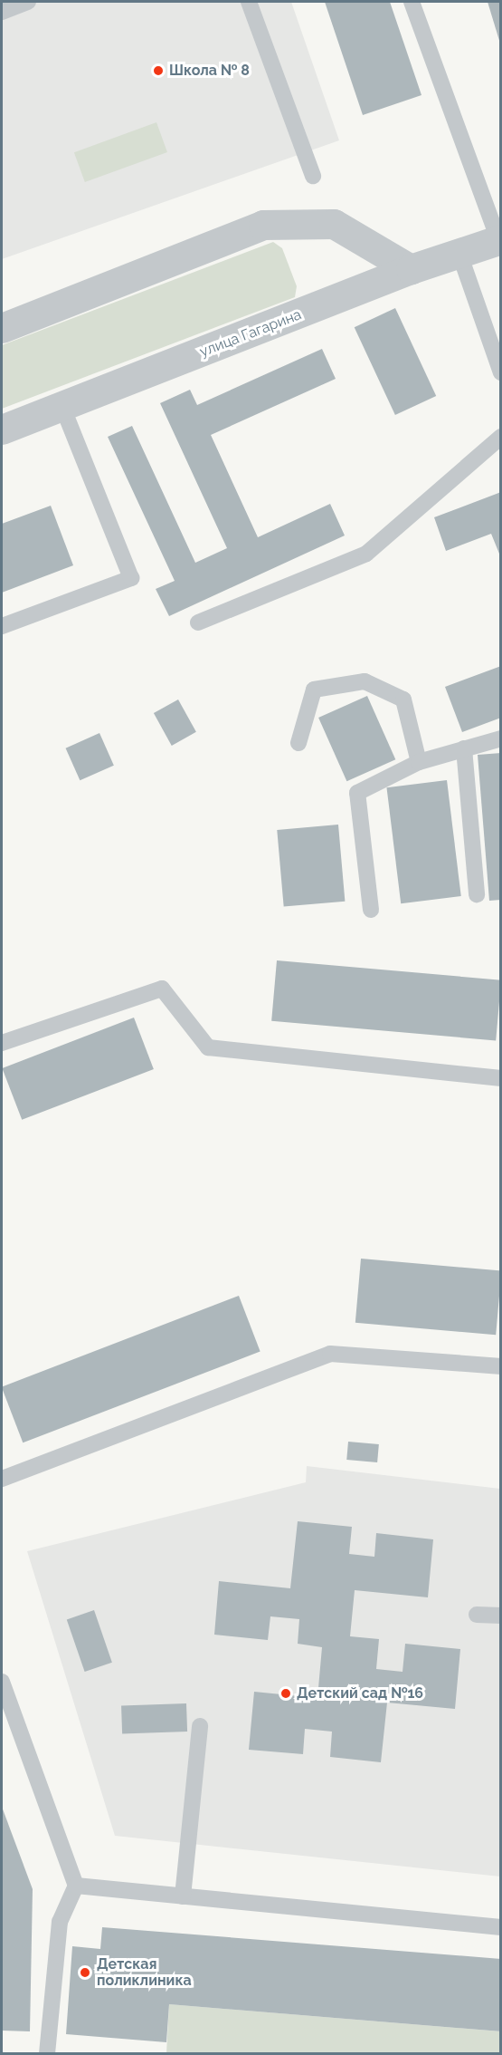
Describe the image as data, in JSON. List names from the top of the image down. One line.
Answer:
{"streets":{"street":["улица Гагарина"]},"places":["Школа № 8","Детский сад №16","Детская поликлиника"]}
